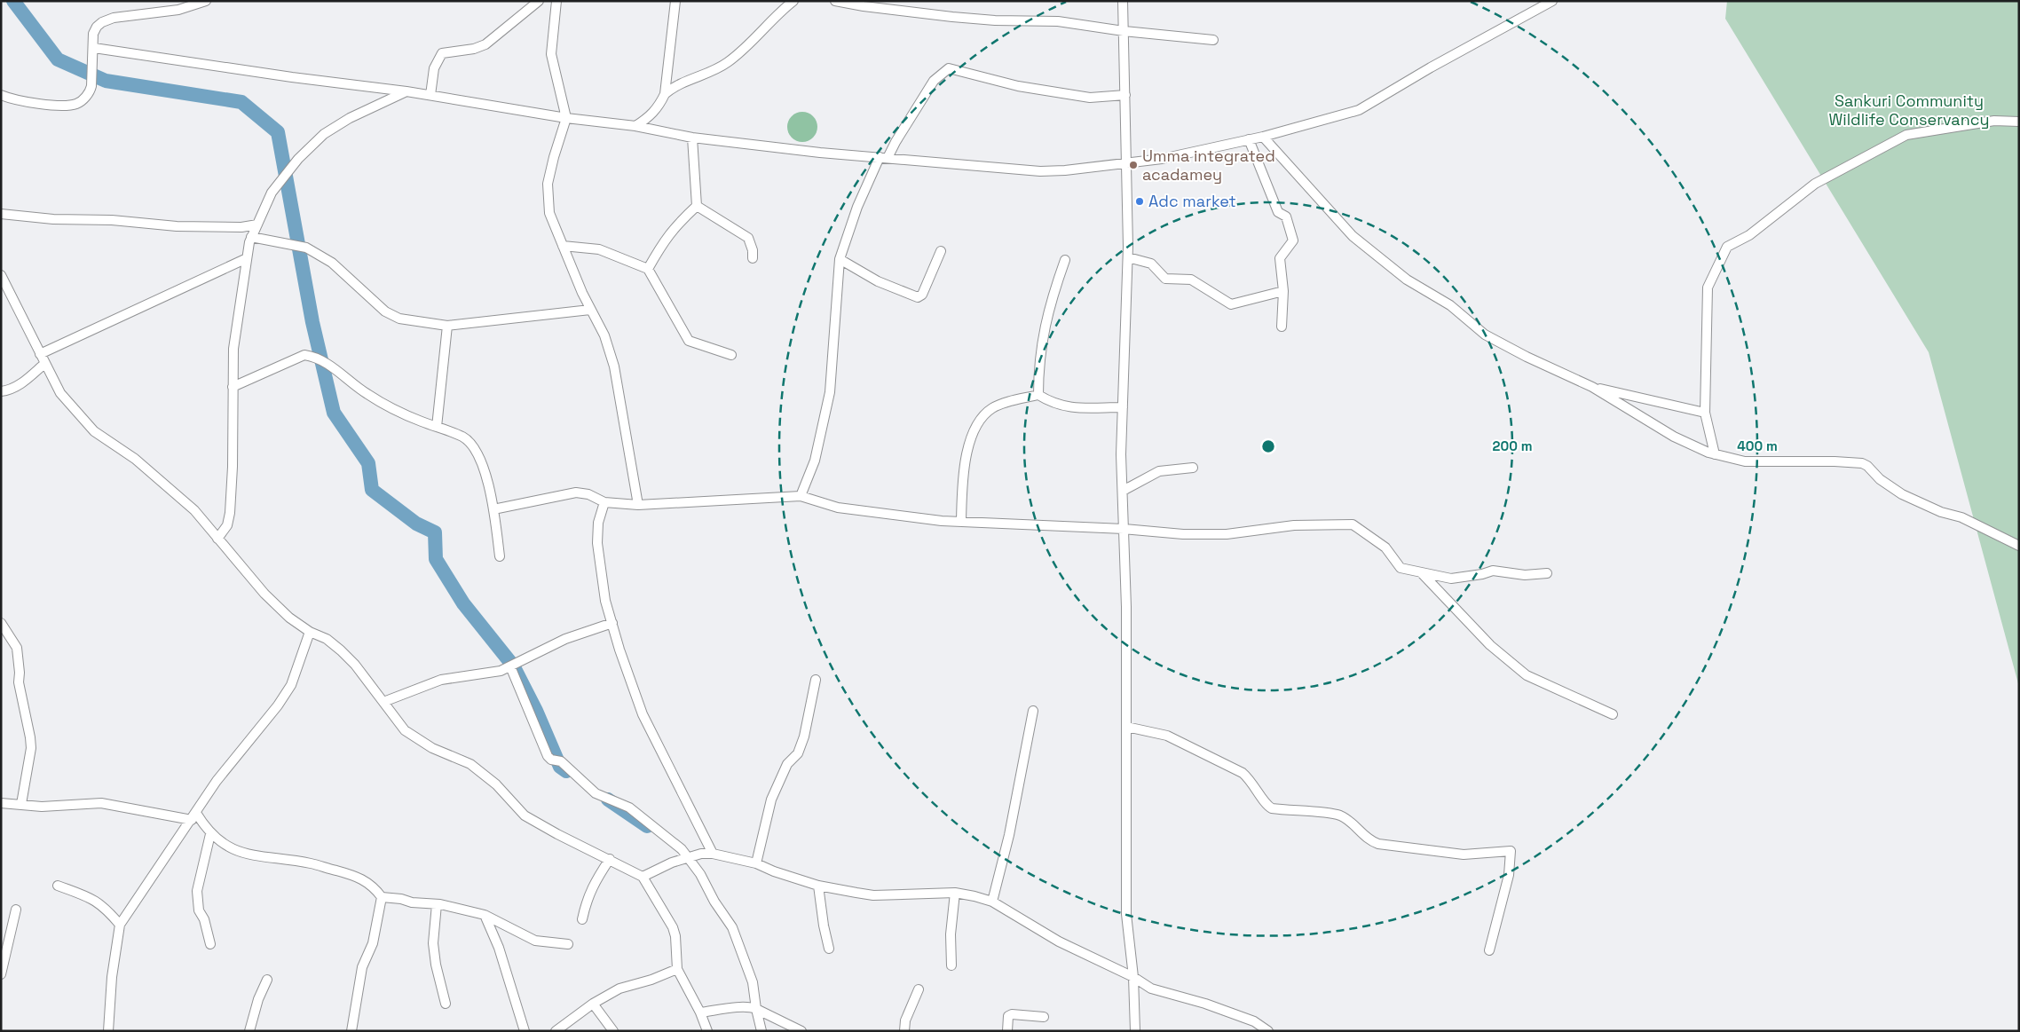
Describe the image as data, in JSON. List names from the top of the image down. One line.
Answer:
{"parks":["Sankuri Community Wildlife Conservancy"],"places":["Umma integrated acadamey","Adc market"],"rings":["200 m","400 m"]}
